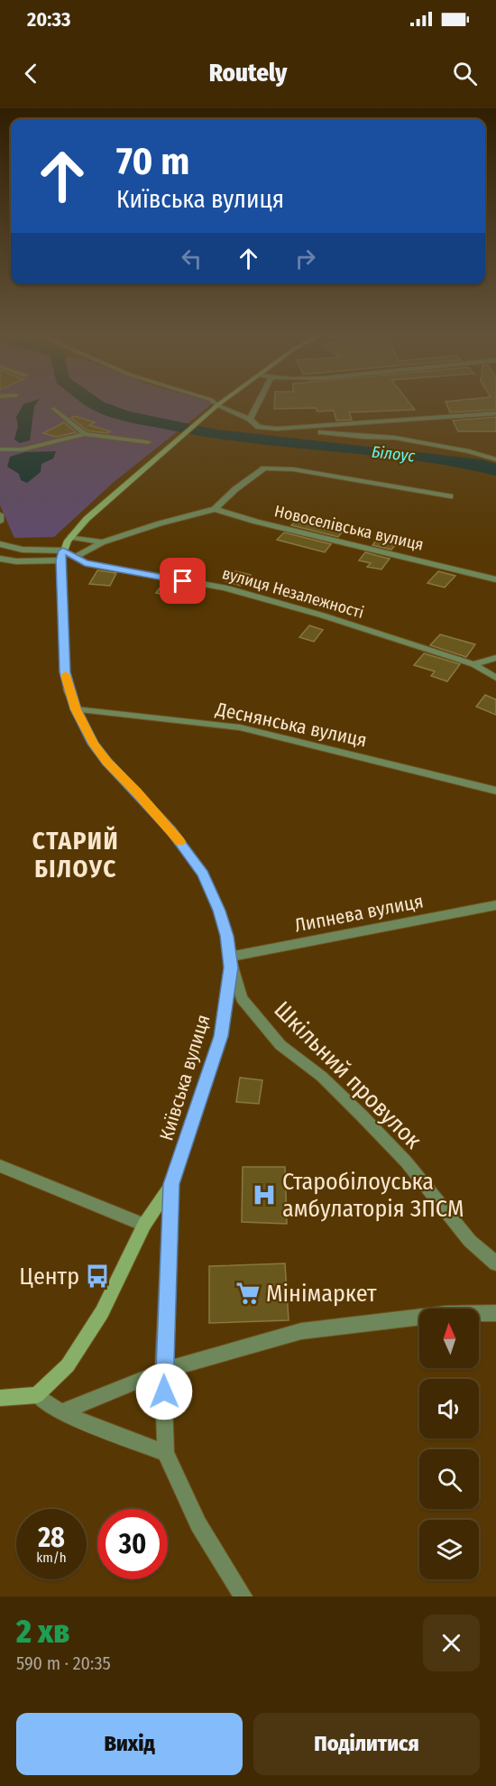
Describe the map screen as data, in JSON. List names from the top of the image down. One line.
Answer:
{"streets":{"main road":["Київська вулиця"],"street":["Новоселівська вулиця","вулиця Незалежності","Деснянська вулиця","Липнева вулиця","Шкільний провулок"]},"crossings":[["вулиця Незалежності","Київська вулиця"],["Деснянська вулиця","Київська вулиця"],["Липнева вулиця","Шкільний провулок"],["Липнева вулиця","Київська вулиця"],["Шкільний провулок","Київська вулиця"]],"districts":["СТАРИЙ БІЛОУС"],"water":["Білоус"],"places":{"hospital":["Старобілоуська амбулаторія ЗПСМ"],"bus stop":["Центр"],"supermarket":["Мінімаркет"]},"north":"top","page":{"status":"20:33","header":"Routely","turn":["70 m","Київська вулиця"],"speed":"28 km/h","limit":"30","heading":["2 хв","590 m · 20:35"],"buttons":["Вихід","Поділитися"]}}
